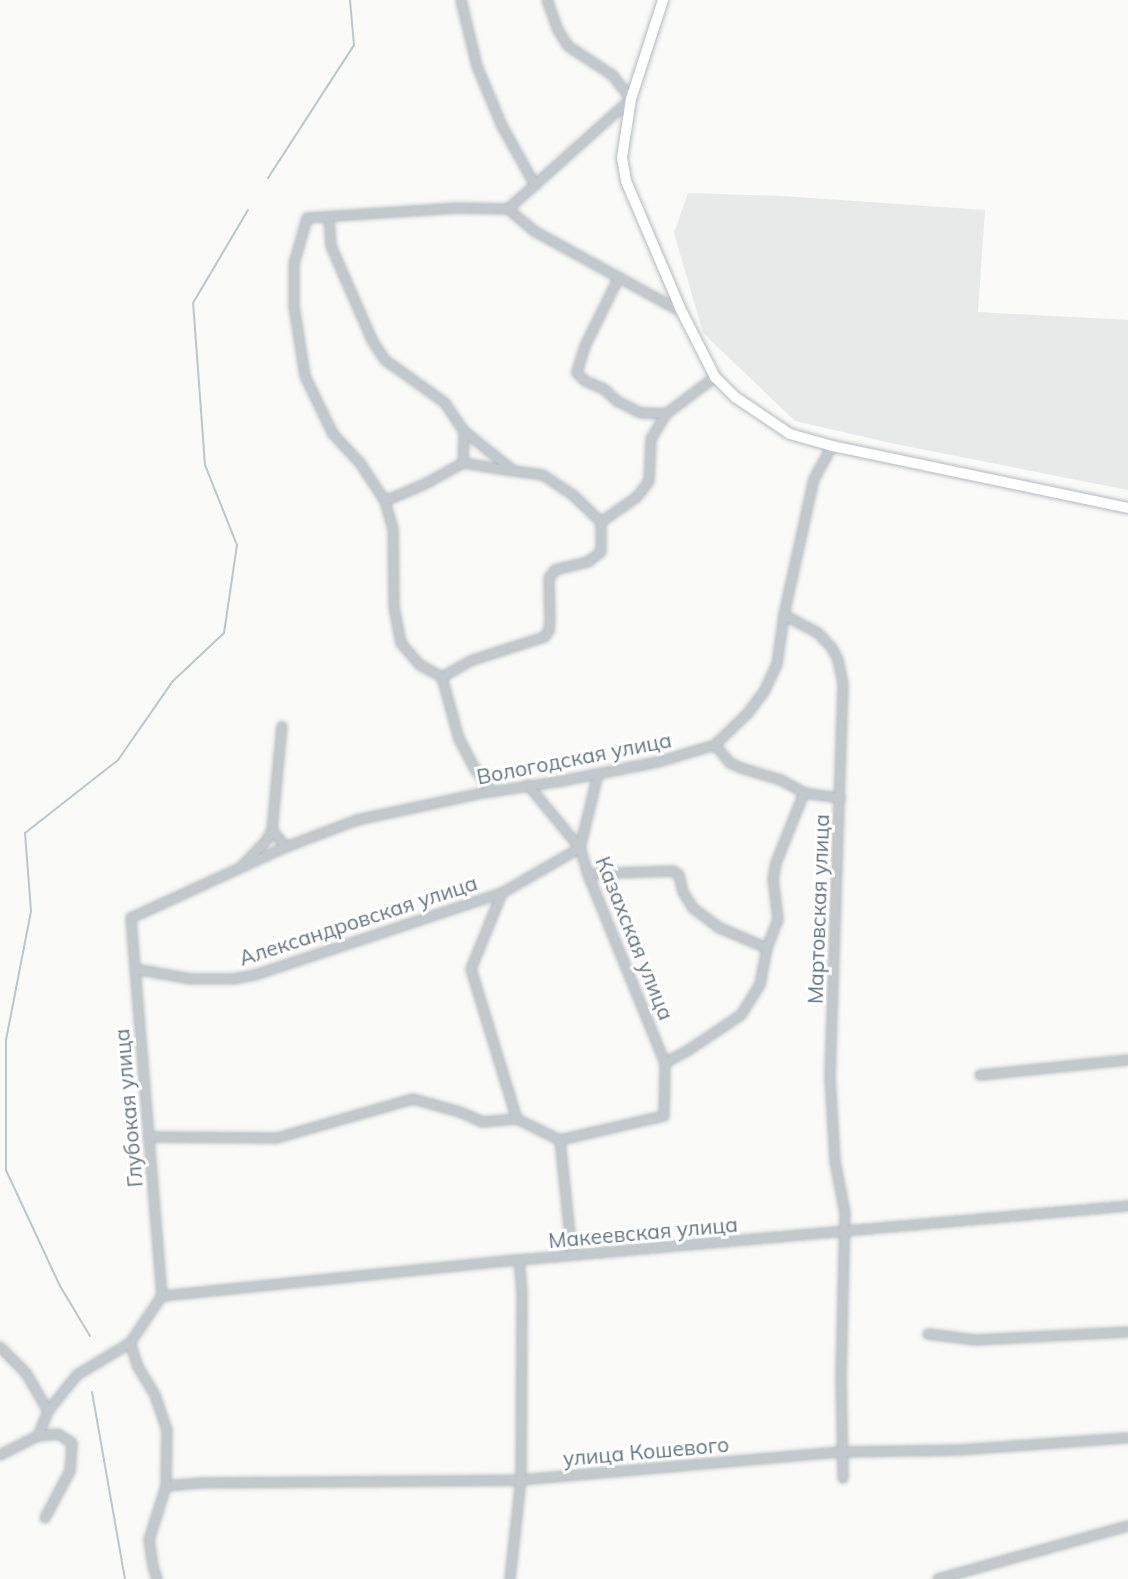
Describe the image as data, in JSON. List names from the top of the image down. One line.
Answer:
{"streets":{"street":["Вологодская улица","Мартовская улица","Александровская улица","Казахская улица","Глубокая улица","Макеевская улица","улица Кошевого"]},"crossings":[["Вологодская улица","Мартовская улица"],["Вологодская улица","Казахская улица"],["Вологодская улица","Глубокая улица"],["Мартовская улица","Макеевская улица"],["Мартовская улица","улица Кошевого"],["Александровская улица","Казахская улица"],["Александровская улица","Глубокая улица"],["Глубокая улица","Макеевская улица"]]}
